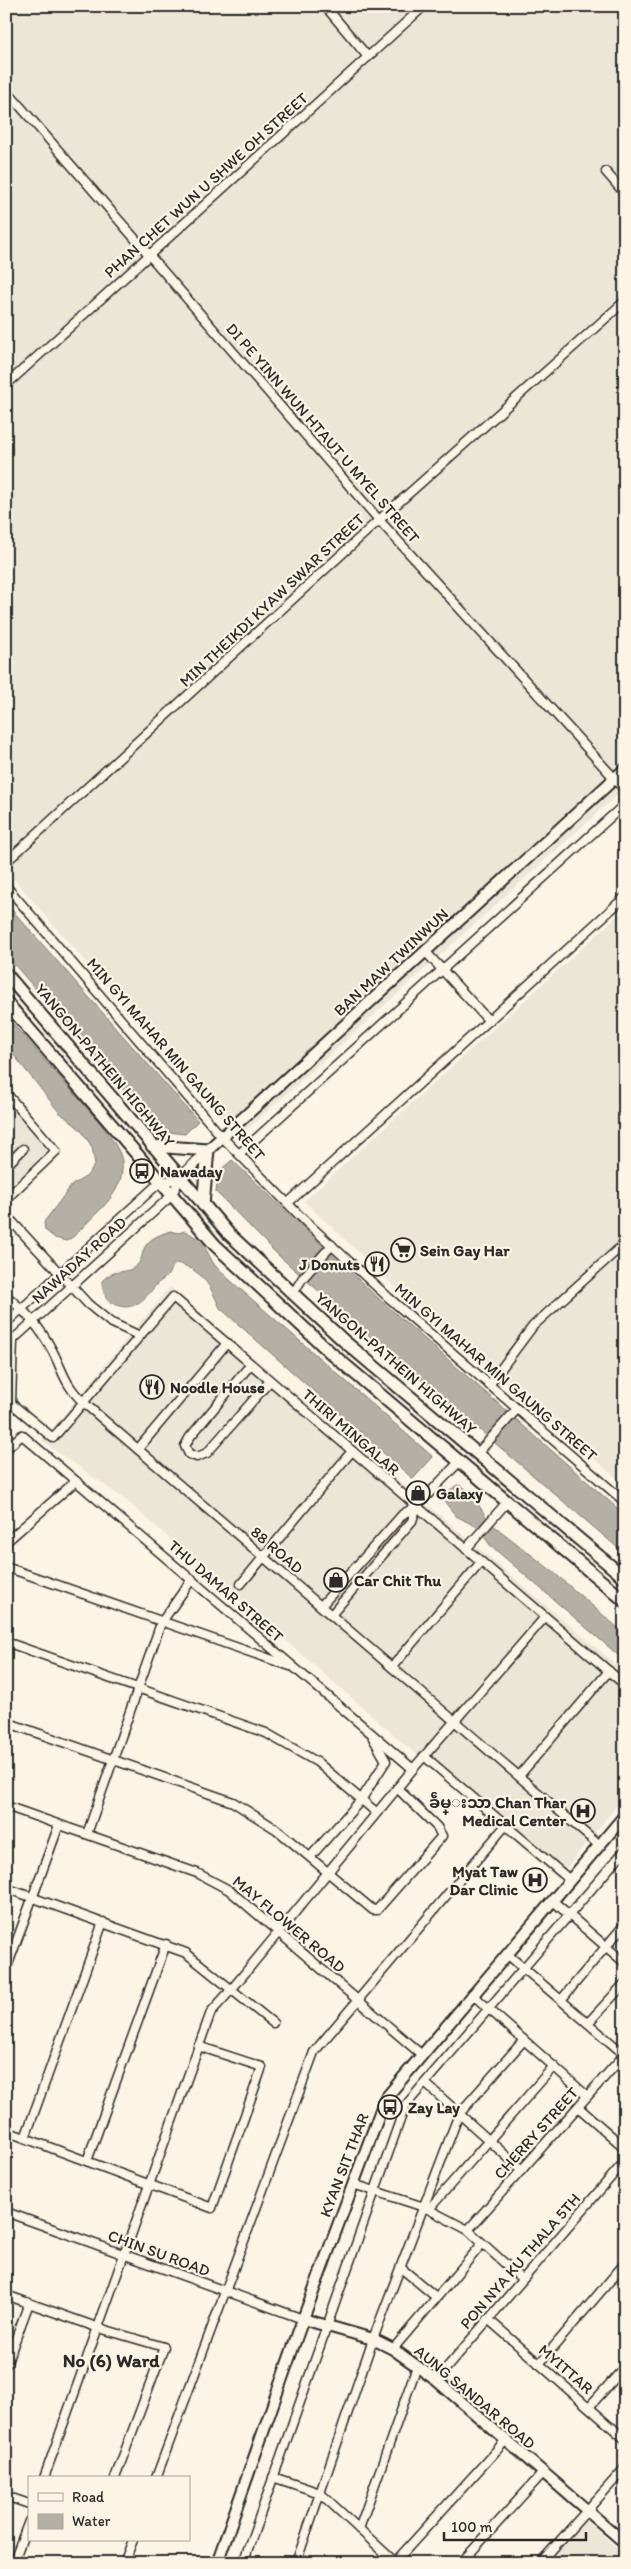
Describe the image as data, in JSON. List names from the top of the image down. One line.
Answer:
{"streets":{"main road":["YANGON-PATHEIN HIGHWAY"],"street":["PHAN CHET WUN U SHWE OH STREET","DI PE YINN WUN HTAUT U MYEL STREET","MIN THEIKDI KYAW SWAR STREET","BAN MAW TWINWUN","MIN GYI MAHAR MIN GAUNG STREET","NAWADAY ROAD","THIRI MINGALAR","88 ROAD","THU DAMAR STREET","MAY FLOWER ROAD","CHERRY STREET","KYAN SIT THAR","CHIN SU ROAD","PON NYA KU THALA 5TH","MYITTAR","AUNG SANDAR ROAD"]},"crossings":[["PHAN CHET WUN U SHWE OH STREET","DI PE YINN WUN HTAUT U MYEL STREET"],["DI PE YINN WUN HTAUT U MYEL STREET","MIN THEIKDI KYAW SWAR STREET"],["DI PE YINN WUN HTAUT U MYEL STREET","BAN MAW TWINWUN"],["BAN MAW TWINWUN","MIN GYI MAHAR MIN GAUNG STREET"],["BAN MAW TWINWUN","YANGON-PATHEIN HIGHWAY"],["YANGON-PATHEIN HIGHWAY","NAWADAY ROAD"],["NAWADAY ROAD","88 ROAD"],["88 ROAD","KYAN SIT THAR"],["MAY FLOWER ROAD","KYAN SIT THAR"],["KYAN SIT THAR","CHIN SU ROAD"],["KYAN SIT THAR","AUNG SANDAR ROAD"],["CHIN SU ROAD","AUNG SANDAR ROAD"],["PON NYA KU THALA 5TH","MYITTAR"],["PON NYA KU THALA 5TH","AUNG SANDAR ROAD"]],"districts":["No (6) Ward"],"places":{"bus stop":["Nawaday","Zay Lay"],"supermarket":["Sein Gay Har"],"restaurant":["J Donuts","Noodle House"],"shop":["Galaxy","Car Chit Thu"],"hospital":["ခဵမ္းသာ Chan Thar Medical Center","Myat Taw Dar Clinic"]},"legend":["Road","Water"],"scale_bar":"100 m"}
